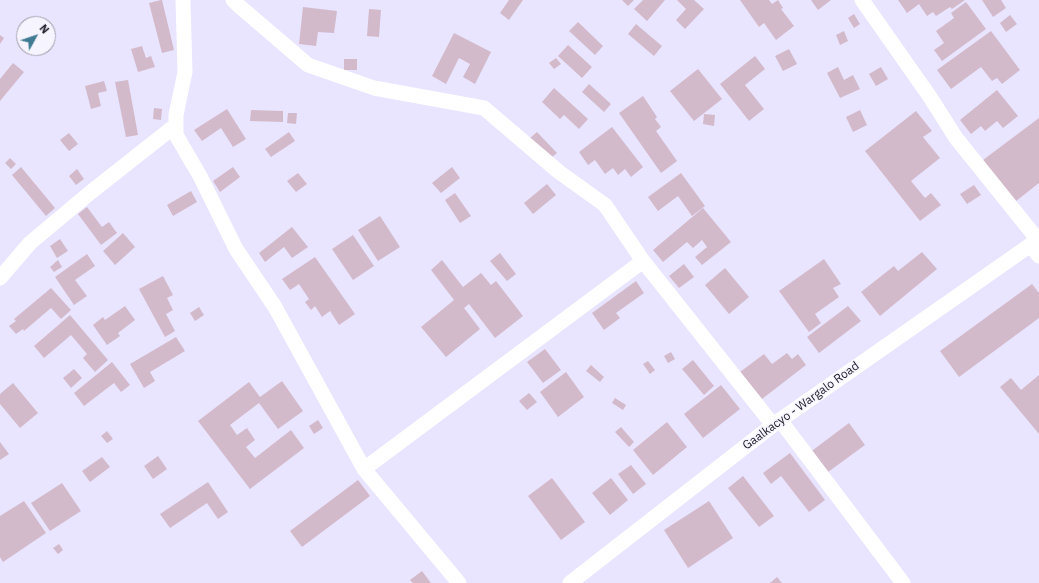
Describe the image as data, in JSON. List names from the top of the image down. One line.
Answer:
{"streets":{"street":["Gaalkacyo - Wargalo Road"]},"north":"top right"}
